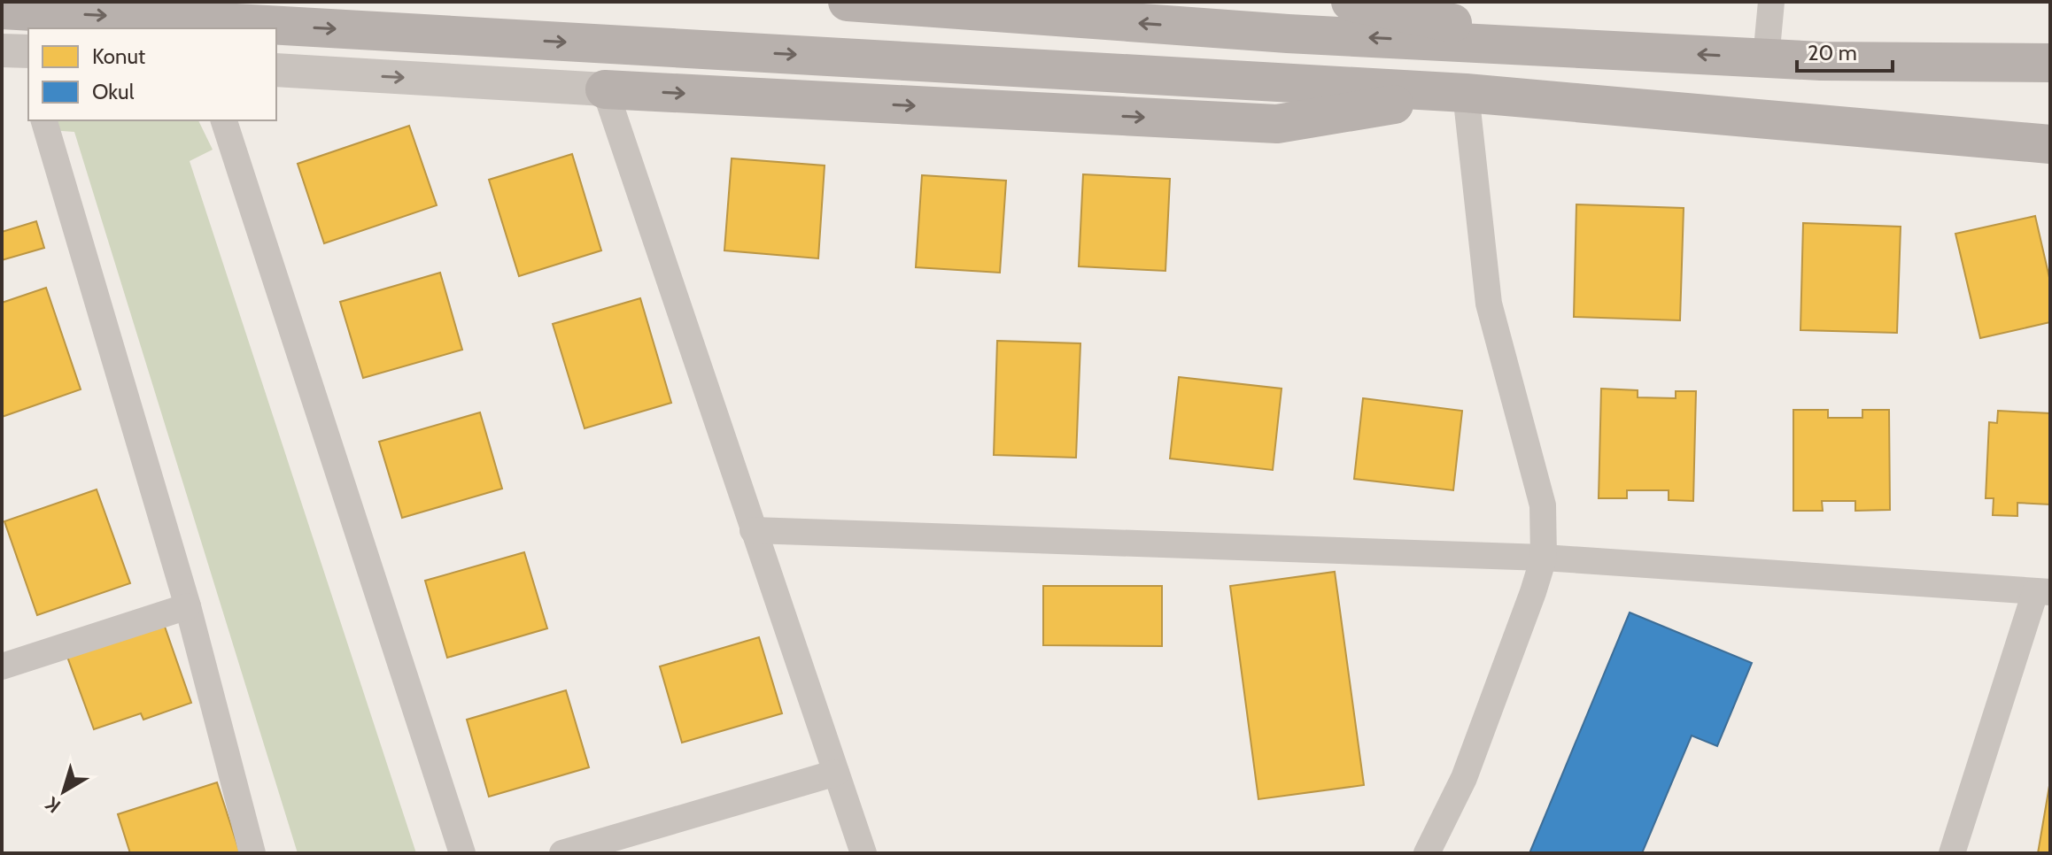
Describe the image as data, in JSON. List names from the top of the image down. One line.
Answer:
{"legend":["Konut","Okul"],"scale_bar":"20 m","north":"bottom left"}
